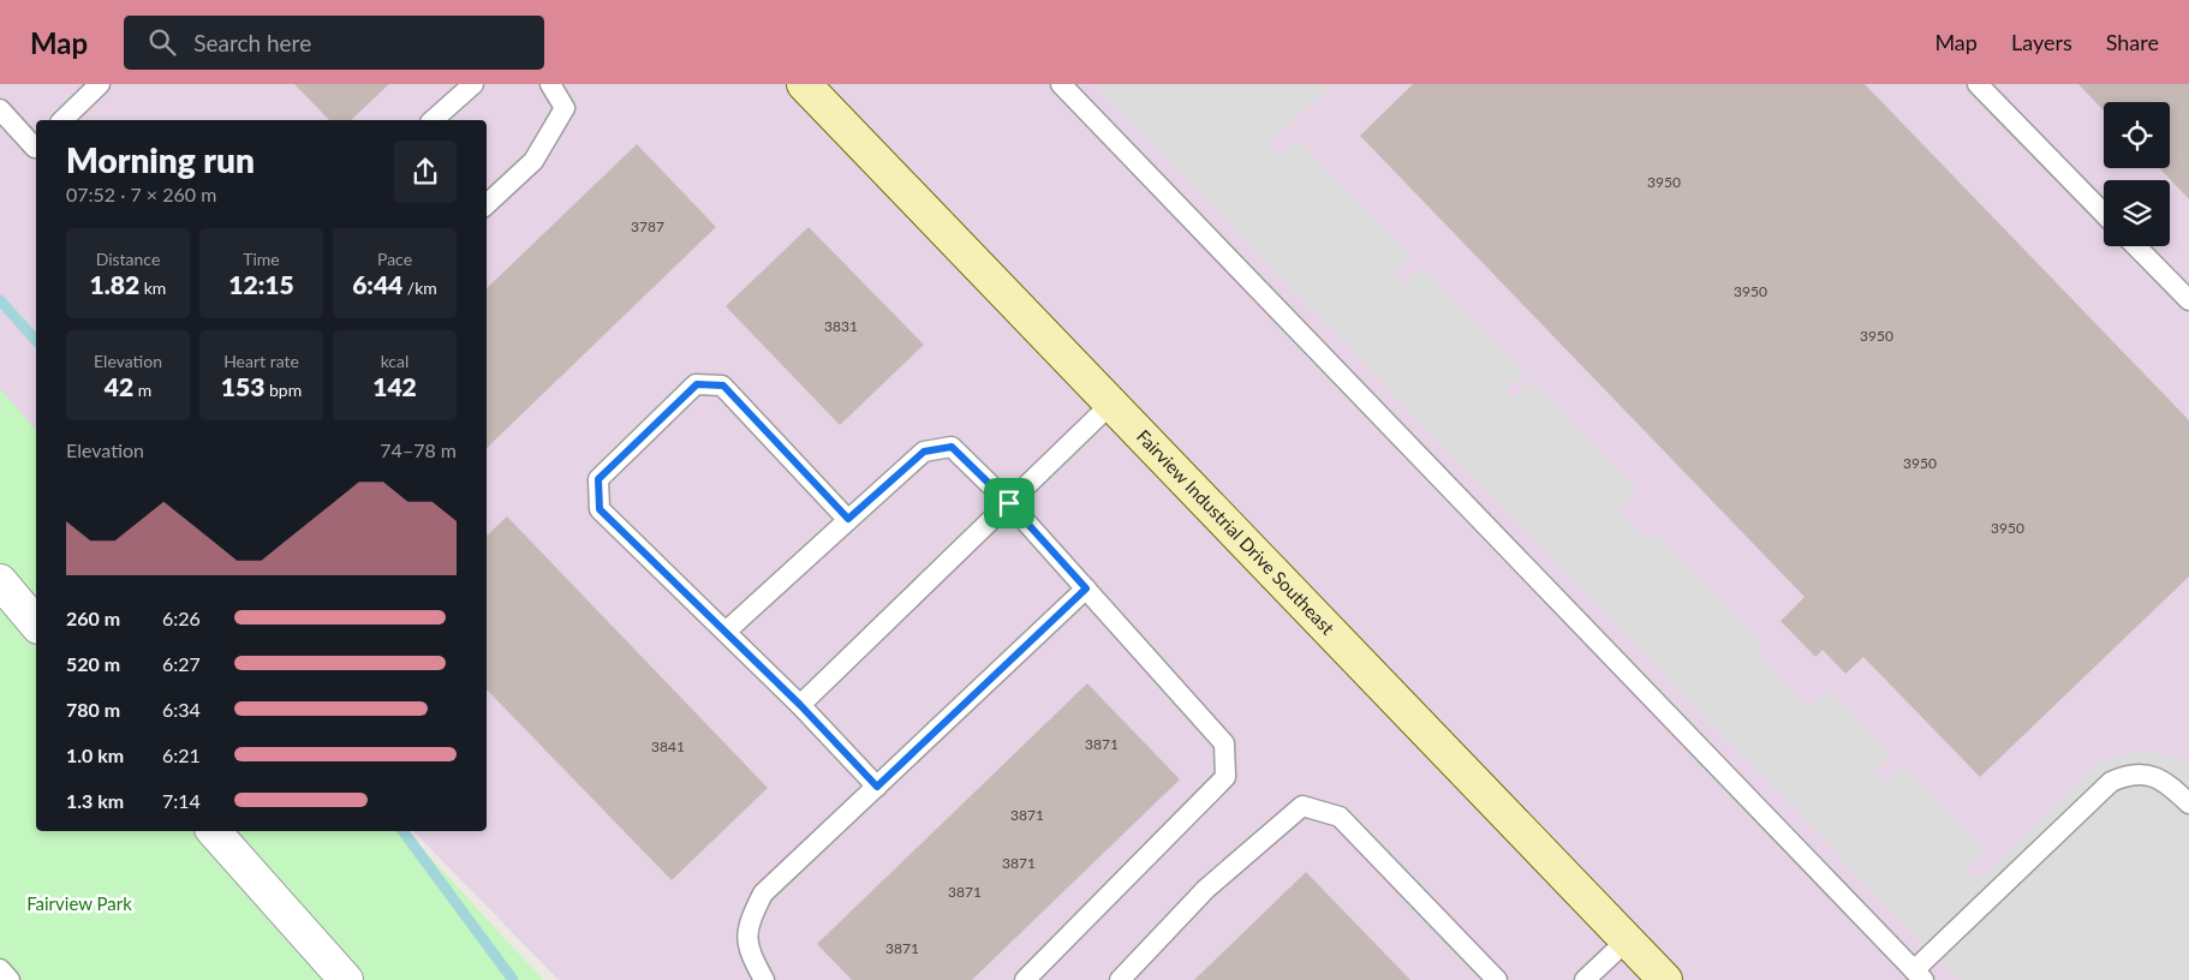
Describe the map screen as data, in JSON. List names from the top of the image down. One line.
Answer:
{"streets":{"main road":["Fairview Industrial Drive Southeast"]},"parks":["Fairview Park"],"house_numbers":["3950","3787","3950","3831","3950","3950","3950","3871","3841","3871","3871","3871","3871"],"page":{"header":"Map","search":"Search here","nav":["Map","Layers","Share"],"heading":["Morning run","07:52 · 7 × 260 m"],"stats":[["Distance","1.82 km"],["Time","12:15"],["Pace","6:44 /km"],["Elevation","42 m"],["Heart rate","153 bpm"],["kcal","142"]],"chart":["Elevation","74–78 m"],"list":[{"name":"260 m","note":"6:26"},{"name":"520 m","note":"6:27"},{"name":"780 m","note":"6:34"},{"name":"1.0 km","note":"6:21"},{"name":"1.3 km","note":"7:14"}]}}
